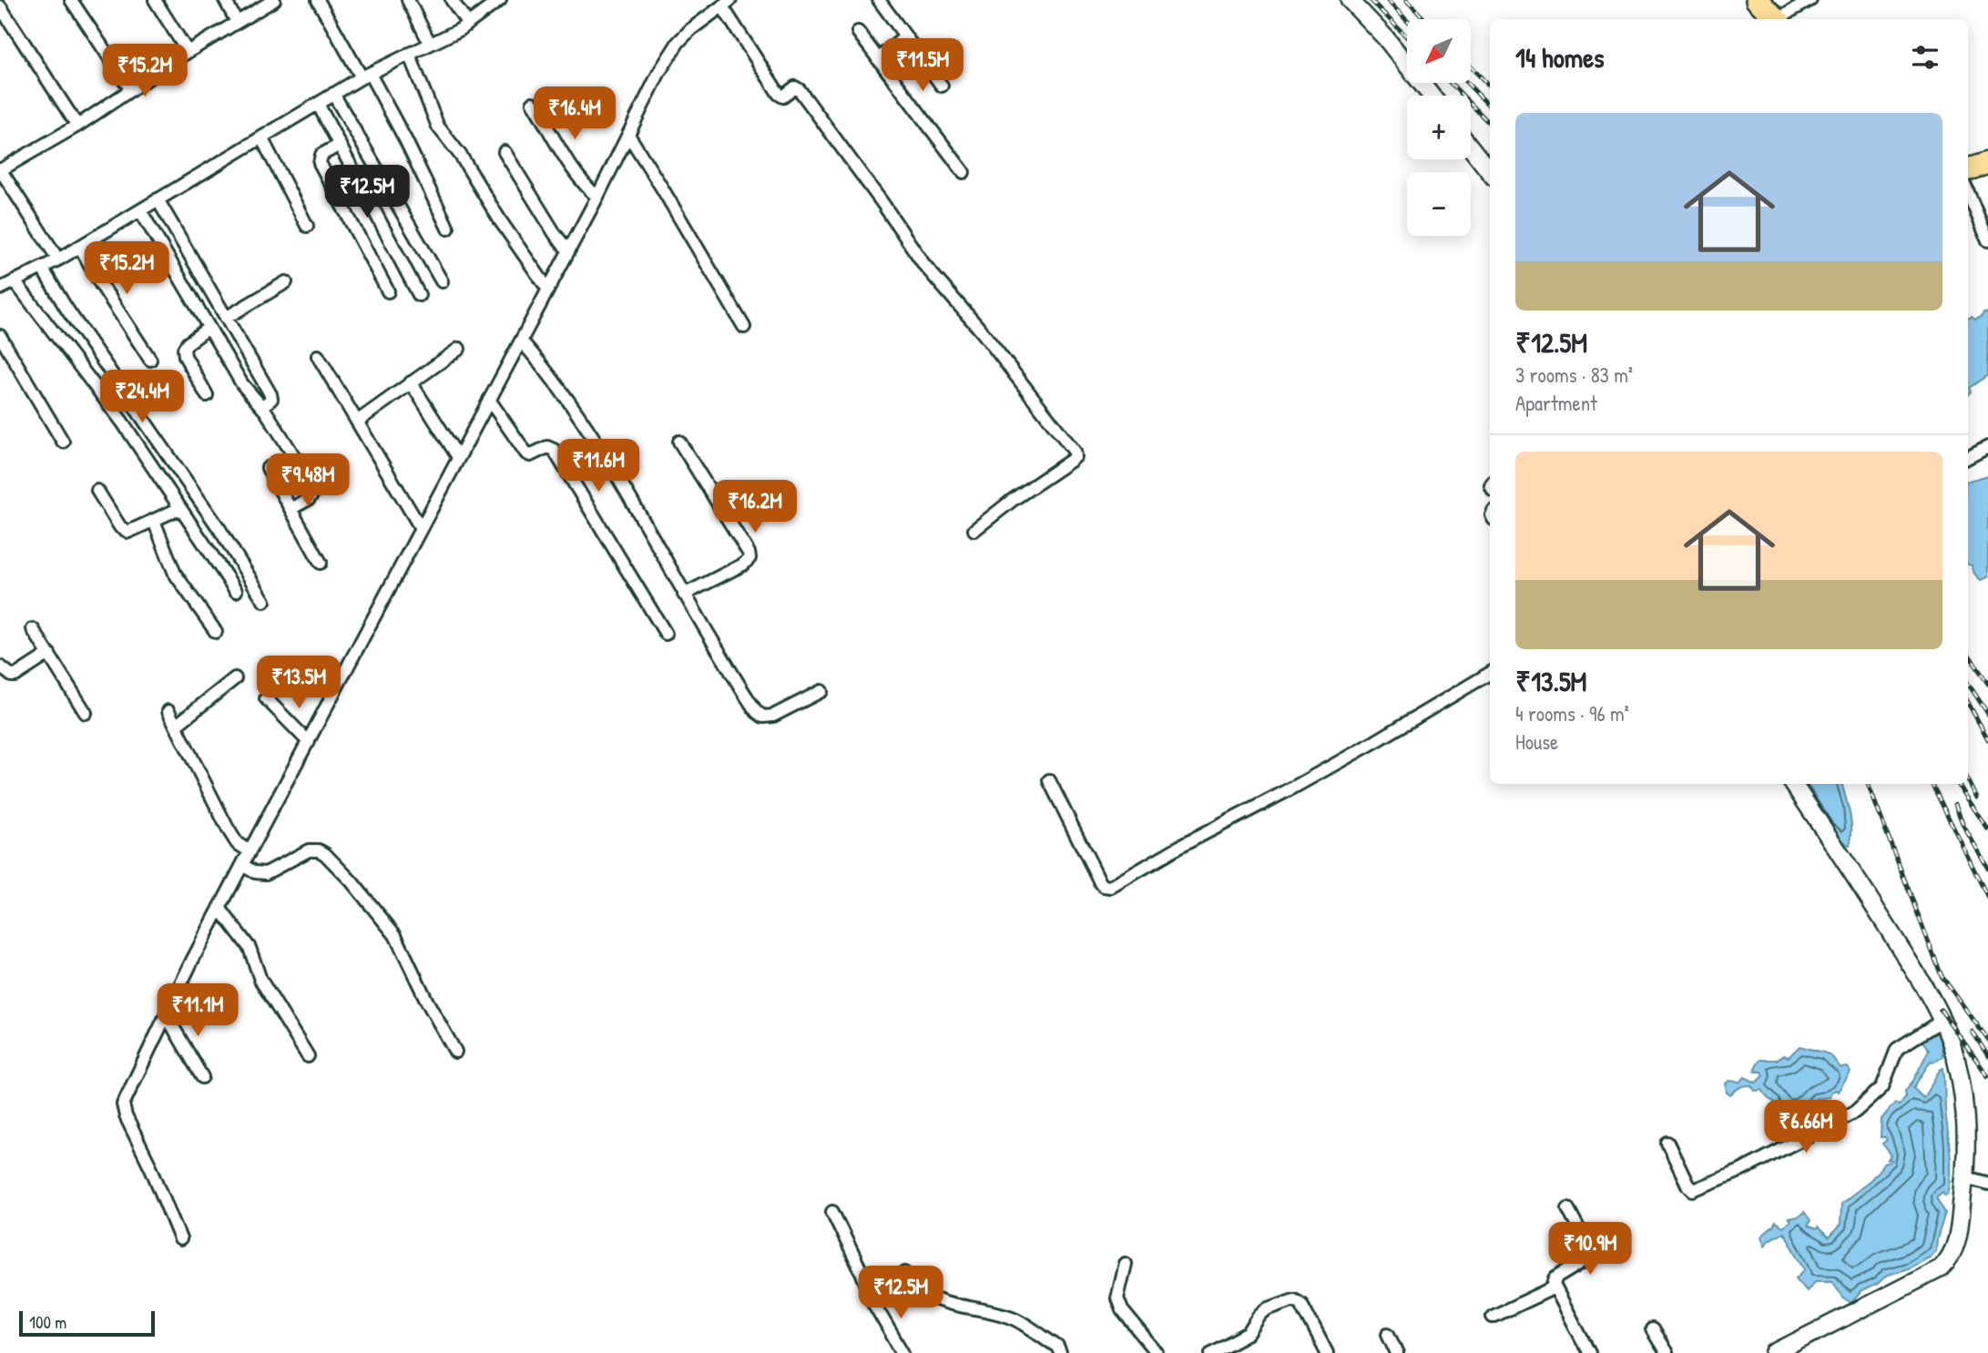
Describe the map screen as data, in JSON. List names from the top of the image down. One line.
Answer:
{"scale_bar":"100 m","north":"bottom left","page":{"map_buttons":["+","−"],"heading":"14 homes","price":["₹11.5M","₹15.2M","₹16.4M","₹12.5M","₹15.2M","₹24.4M","₹11.6M","₹9.48M","₹16.2M","₹13.5M","₹11.1M","₹6.66M","₹10.9M","₹12.5M"],"list":[{"name":"₹12.5M","note":"3 rooms · 83 m² · Apartment"},{"name":"₹13.5M","note":"4 rooms · 96 m² · House"}],"scale":"100 m"}}
